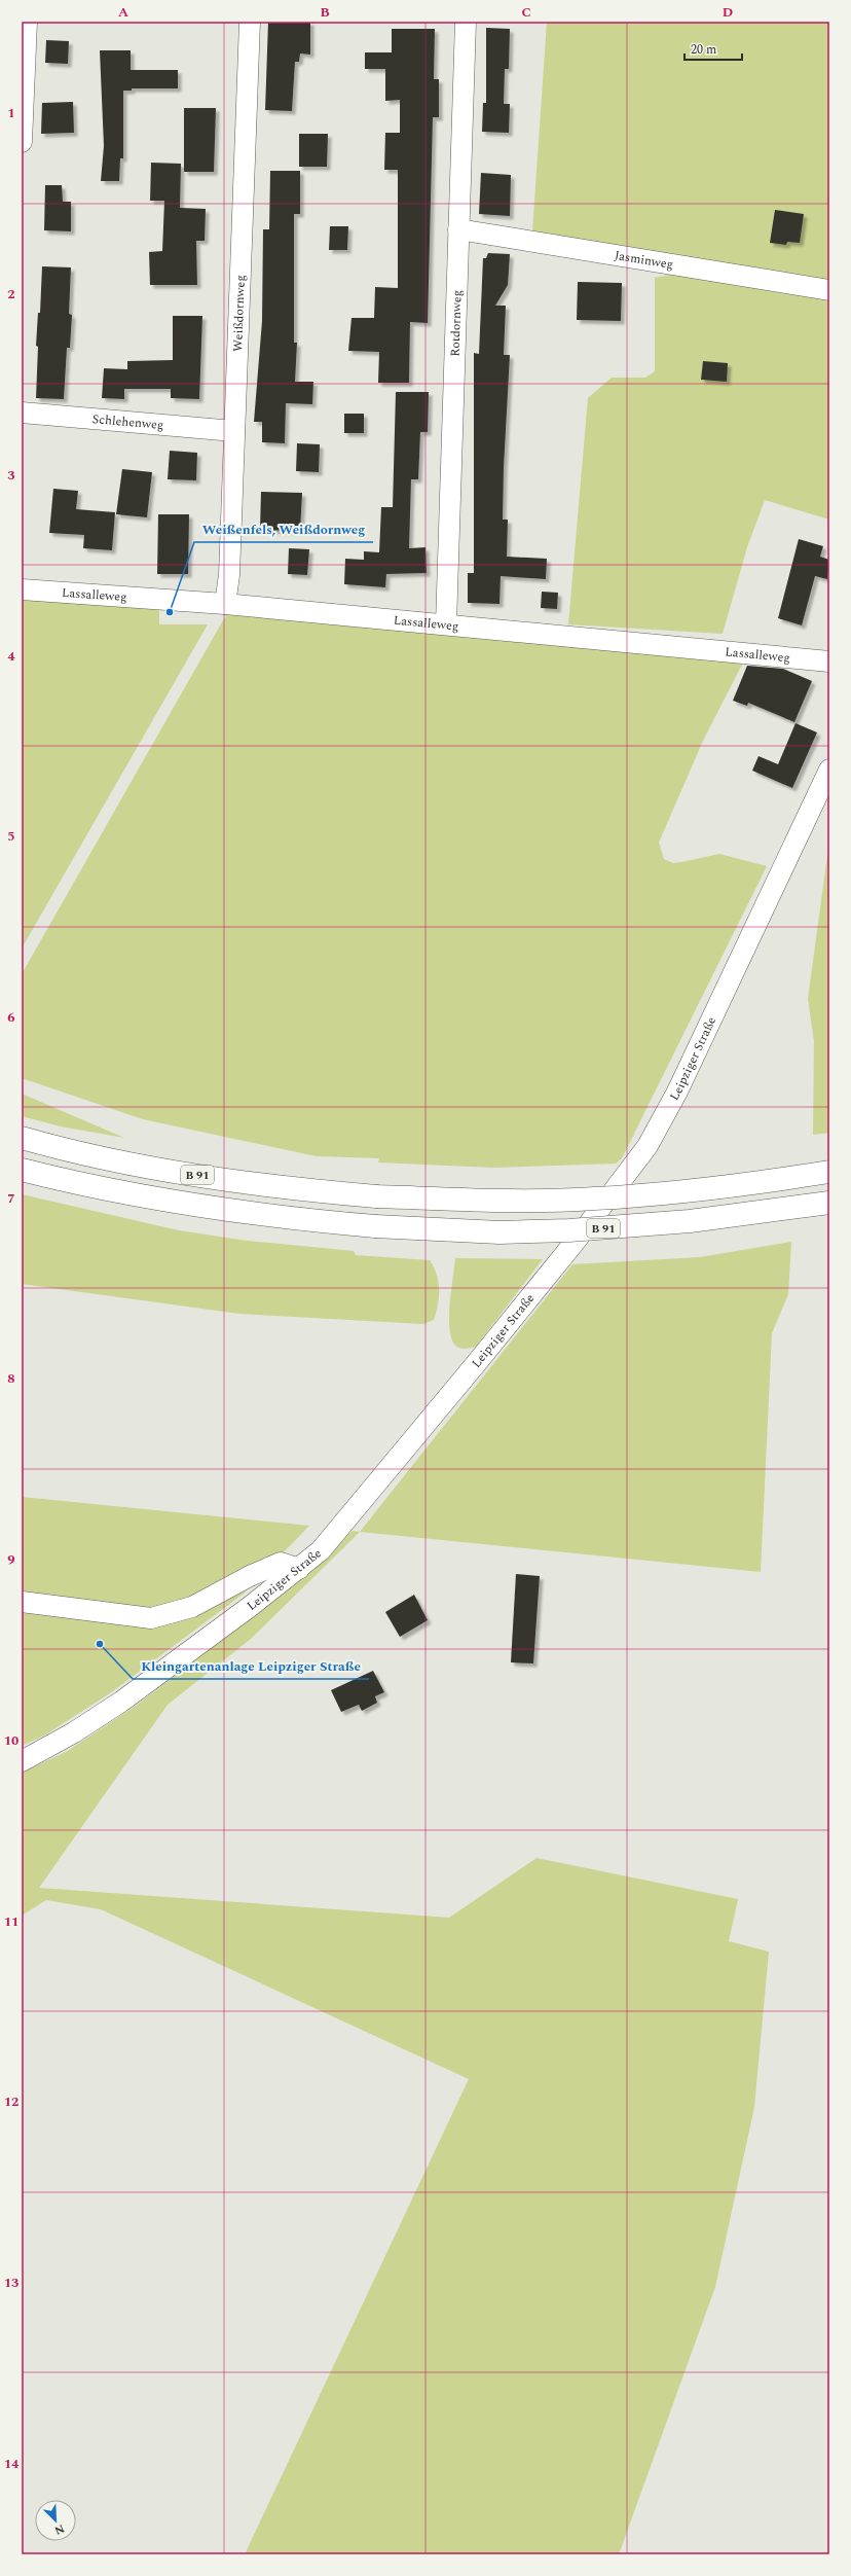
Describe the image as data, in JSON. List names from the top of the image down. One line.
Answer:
{"streets":{"highway":["B 91"],"street":["Jasminweg","Weißdornweg","Rotdornweg","Schlehenweg","Lassalleweg","Leipziger Straße"]},"crossings":[["Jasminweg","Rotdornweg"],["Weißdornweg","Schlehenweg"],["Weißdornweg","Lassalleweg"],["Rotdornweg","Lassalleweg"]],"places":["Weißenfels, Weißdornweg","Kleingartenanlage Leipziger Straße"],"scale_bar":"20 m","north":"bottom right","grid":{"columns":["A","B","C","D"],"rows":["1","2","3","4","5","6","7","8","9","10","11","12","13","14"]}}
